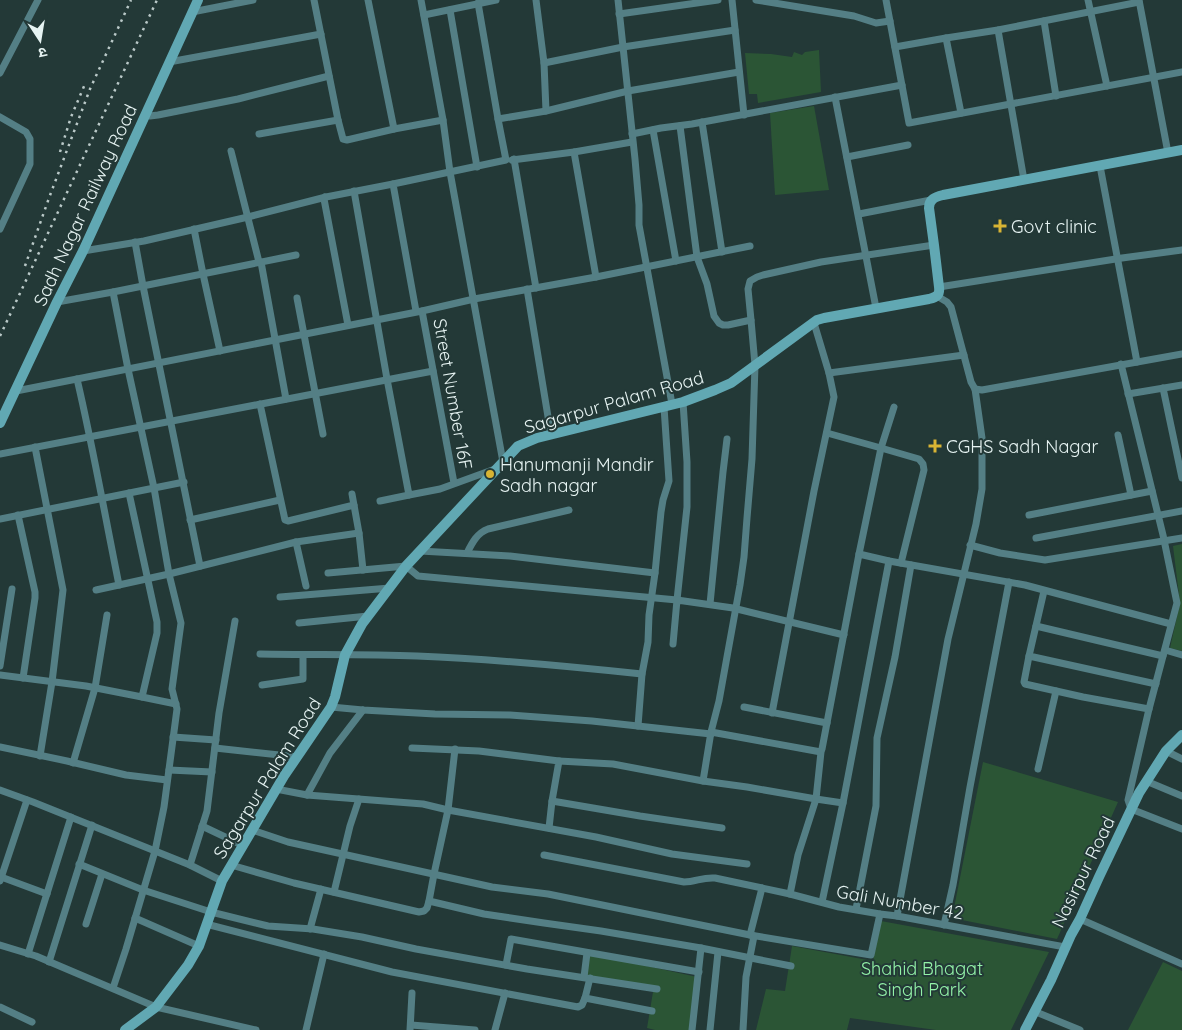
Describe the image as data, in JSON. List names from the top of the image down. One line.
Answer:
{"streets":{"street":["Sadh Nagar Railway Road","Street Number 16F","Sagarpur Palam Road","Nasirpur Road","Gali Number 42"]},"crossings":[["Nasirpur Road","Gali Number 42"]],"parks":["Shahid Bhagat Singh Park"],"places":{"health":["Govt clinic","CGHS Sadh Nagar"],"other":["Hanumanji Mandir Sadh nagar"]},"north":"bottom"}
